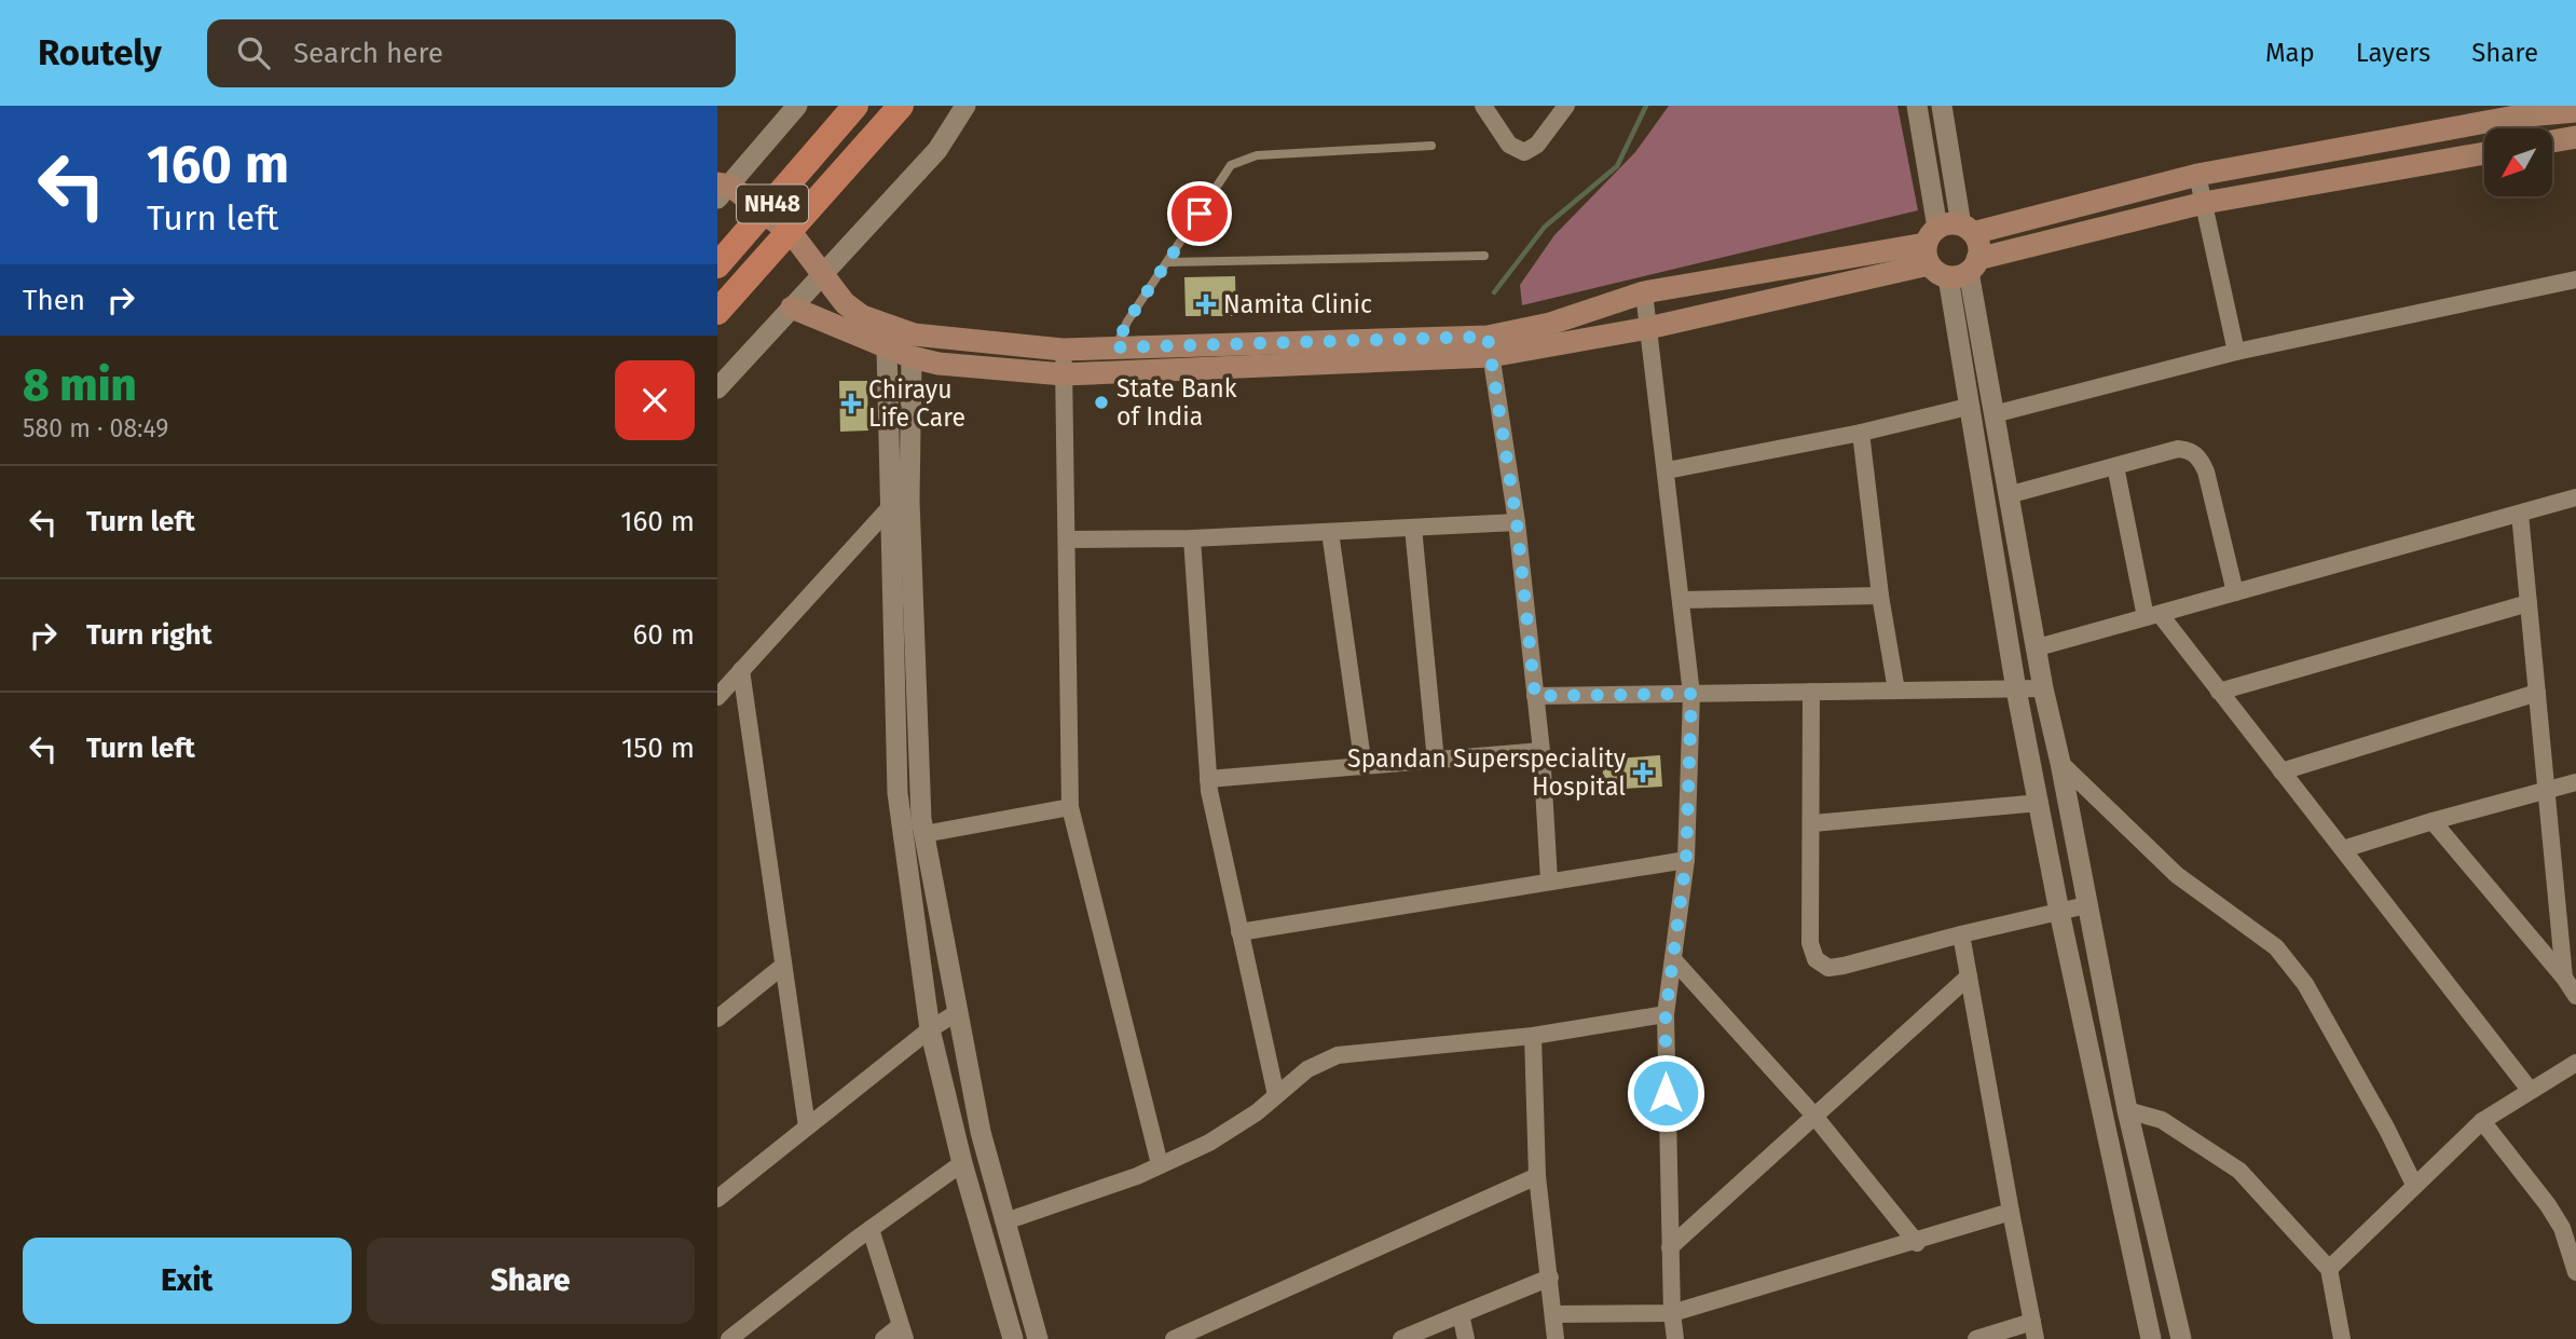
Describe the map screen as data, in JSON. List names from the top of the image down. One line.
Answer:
{"streets":{"highway":["NH48"]},"places":{"health":["Namita Clinic","Chirayu Life Care","Spandan Superspeciality Hospital"],"other":["State Bank of India"]},"north":"bottom left","page":{"header":"Routely","search":"Search here","nav":["Map","Layers","Share"],"turn":["160 m","Turn left"],"then":"Then","heading":["8 min","580 m · 08:49"],"list":[{"name":"Turn left","value":"160 m"},{"name":"Turn right","value":"60 m"},{"name":"Turn left","value":"150 m"}],"buttons":["Exit","Share"]}}
